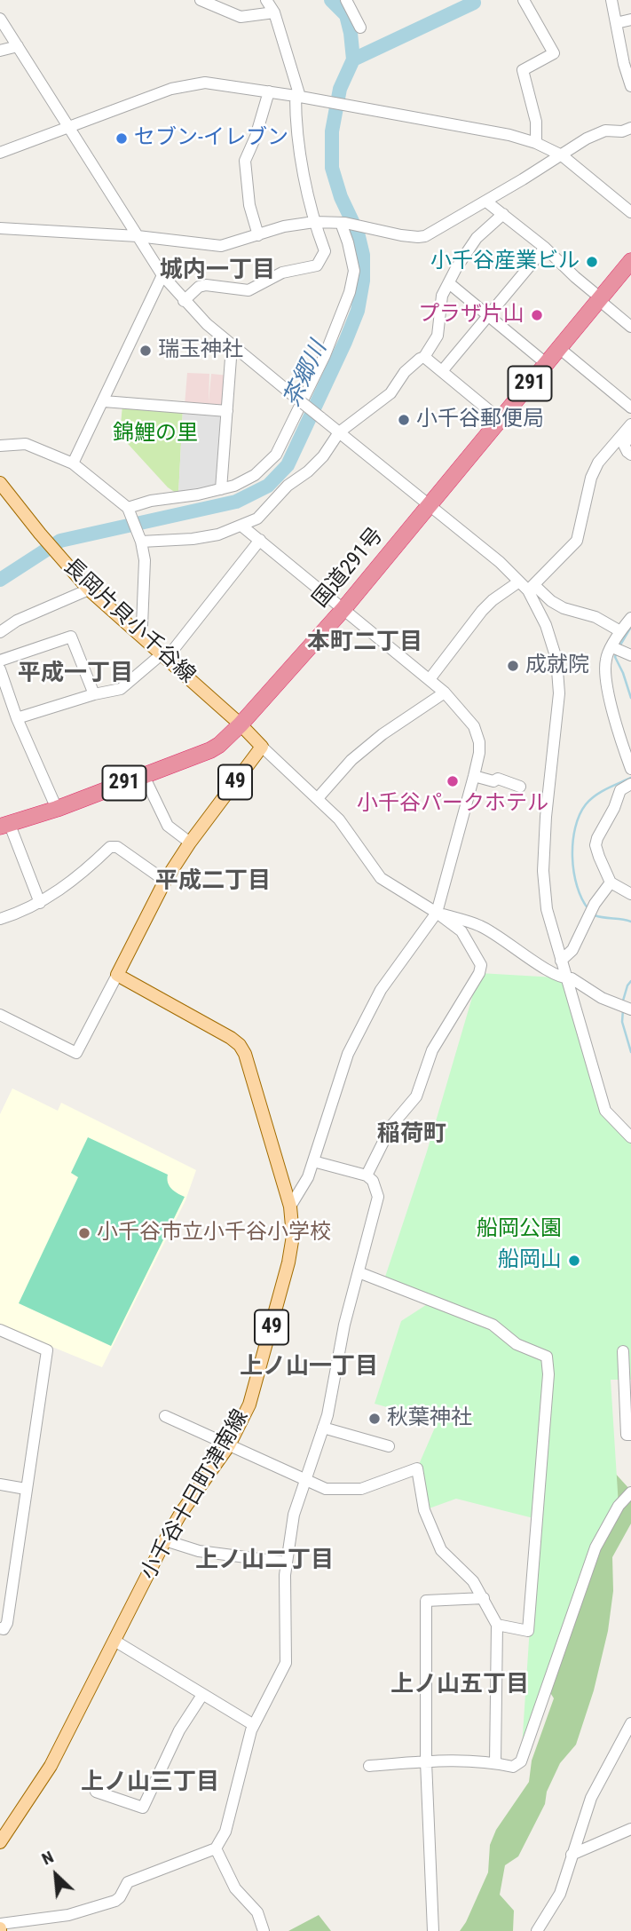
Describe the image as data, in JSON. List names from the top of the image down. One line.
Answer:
{"streets":{"highway":["291","国道291号"],"main road":["長岡片貝小千谷線","49","小千谷十日町津南線"]},"crossings":[["国道291号","長岡片貝小千谷線"],["国道291号","49"],["長岡片貝小千谷線","49"],["49","小千谷十日町津南線"]],"districts":["城内一丁目","本町二丁目","平成一丁目","平成二丁目","稲荷町","上ノ山一丁目","上ノ山二丁目","上ノ山五丁目","上ノ山三丁目"],"water":["茶郷川"],"parks":["錦鯉の里","船岡公園"],"places":["セブン-イレブン","小千谷産業ビル","プラザ片山","瑞玉神社","小千谷郵便局","成就院","小千谷パークホテル","小千谷市立小千谷小学校","船岡山","秋葉神社"],"north":"top left"}
